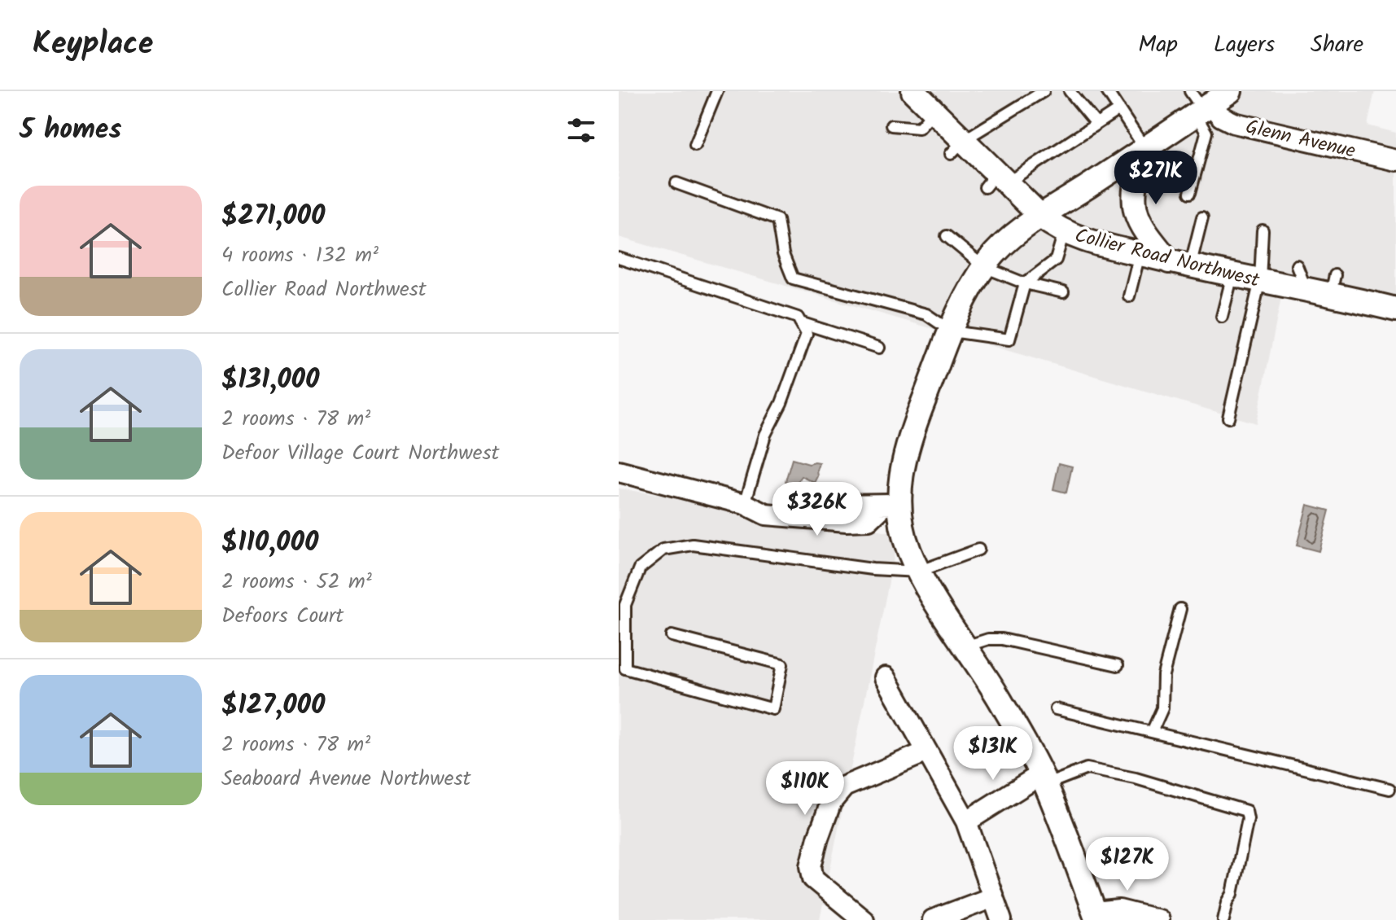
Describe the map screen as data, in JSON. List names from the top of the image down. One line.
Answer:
{"streets":{"street":["Glenn Avenue","Collier Road Northwest"]},"page":{"header":"Keyplace","nav":["Map","Layers","Share"],"heading":"5 homes","price":["$271K","$326K","$131K","$110K","$127K"],"list":[{"name":"$271,000","note":"4 rooms · 132 m² · Collier Road Northwest"},{"name":"$131,000","note":"2 rooms · 78 m² · Defoor Village Court Northwest"},{"name":"$110,000","note":"2 rooms · 52 m² · Defoors Court"},{"name":"$127,000","note":"2 rooms · 78 m² · Seaboard Avenue Northwest"}]}}
